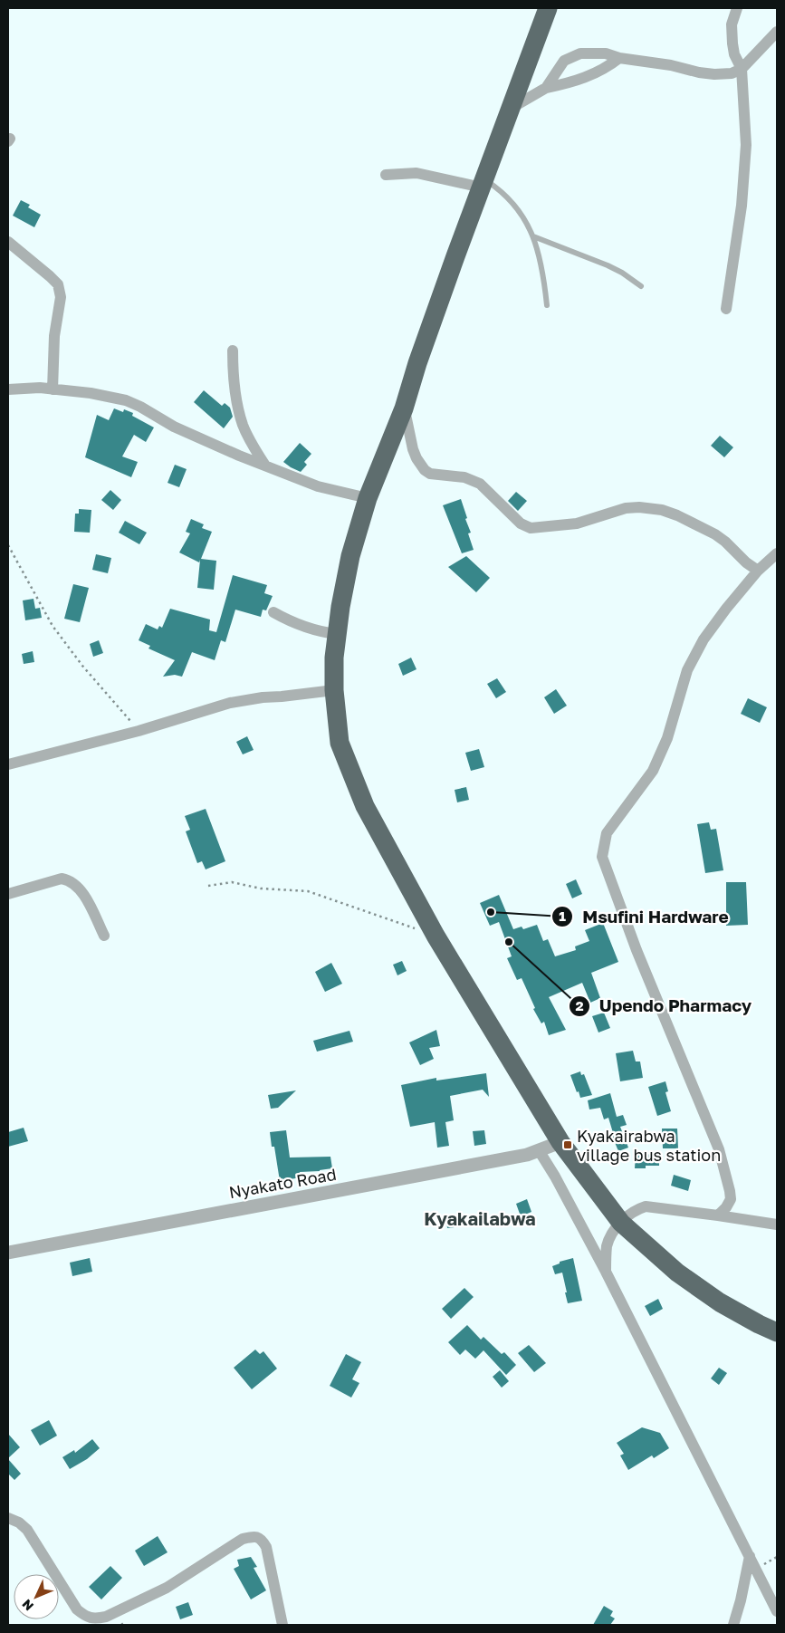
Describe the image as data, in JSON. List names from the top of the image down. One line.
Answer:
{"streets":{"street":["Nyakato Road"]},"districts":["Kyakailabwa"],"places":{"other":["Msufini Hardware","Upendo Pharmacy"],"transit":["Kyakairabwa village bus station"]},"north":"bottom left"}
